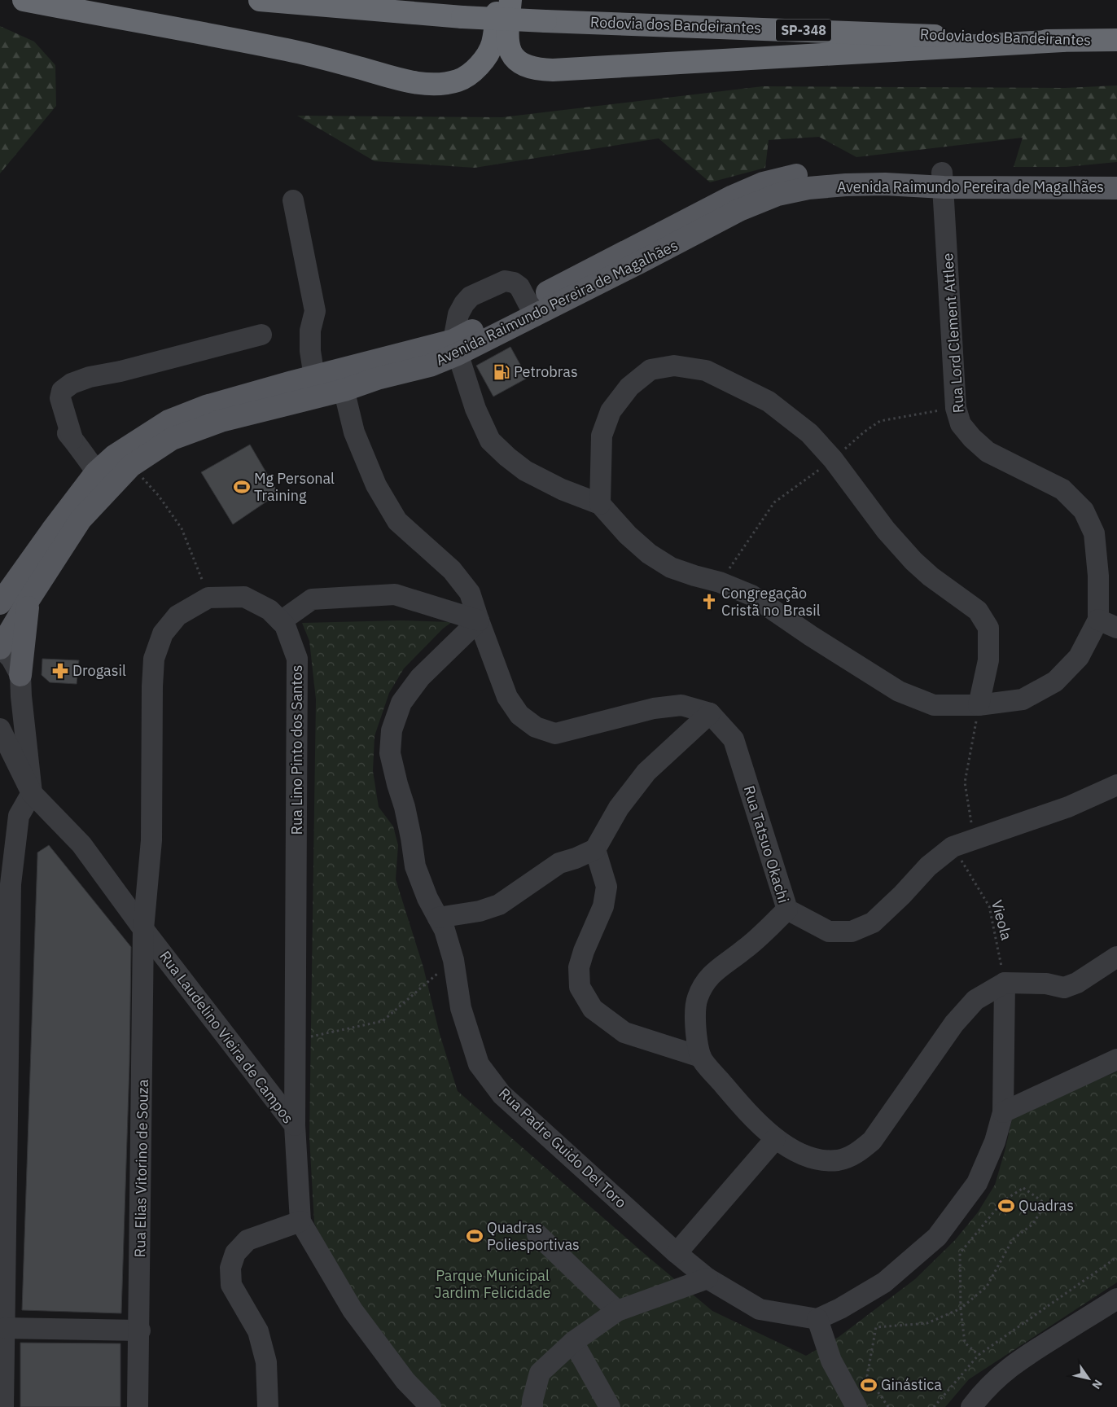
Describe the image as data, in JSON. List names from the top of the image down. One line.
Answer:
{"streets":{"highway":["Rodovia dos Bandeirantes","SP-348"],"main road":["Avenida Raimundo Pereira de Magalhães"],"street":["Rua Lord Clement Attlee","Rua Lino Pinto dos Santos","Rua Tatsuo Okachi","Rua Laudelino Vieira de Campos","Rua Padre Guido Del Toro","Rua Elias Vitorino de Souza"],"path":["Vieola"]},"crossings":[["Avenida Raimundo Pereira de Magalhães","Rua Lord Clement Attlee"],["Rua Lino Pinto dos Santos","Rua Laudelino Vieira de Campos"],["Rua Lino Pinto dos Santos","Rua Elias Vitorino de Souza"],["Rua Tatsuo Okachi","Vieola"],["Rua Laudelino Vieira de Campos","Rua Elias Vitorino de Souza"]],"parks":["Parque Municipal Jardim Felicidade"],"places":{"fuel station":["Petrobras"],"sports":["Mg Personal Training","Quadras","Quadras Poliesportivas","Ginástica"],"church":["Congregação Cristã no Brasil"],"pharmacy":["Drogasil"]},"north":"bottom right"}
